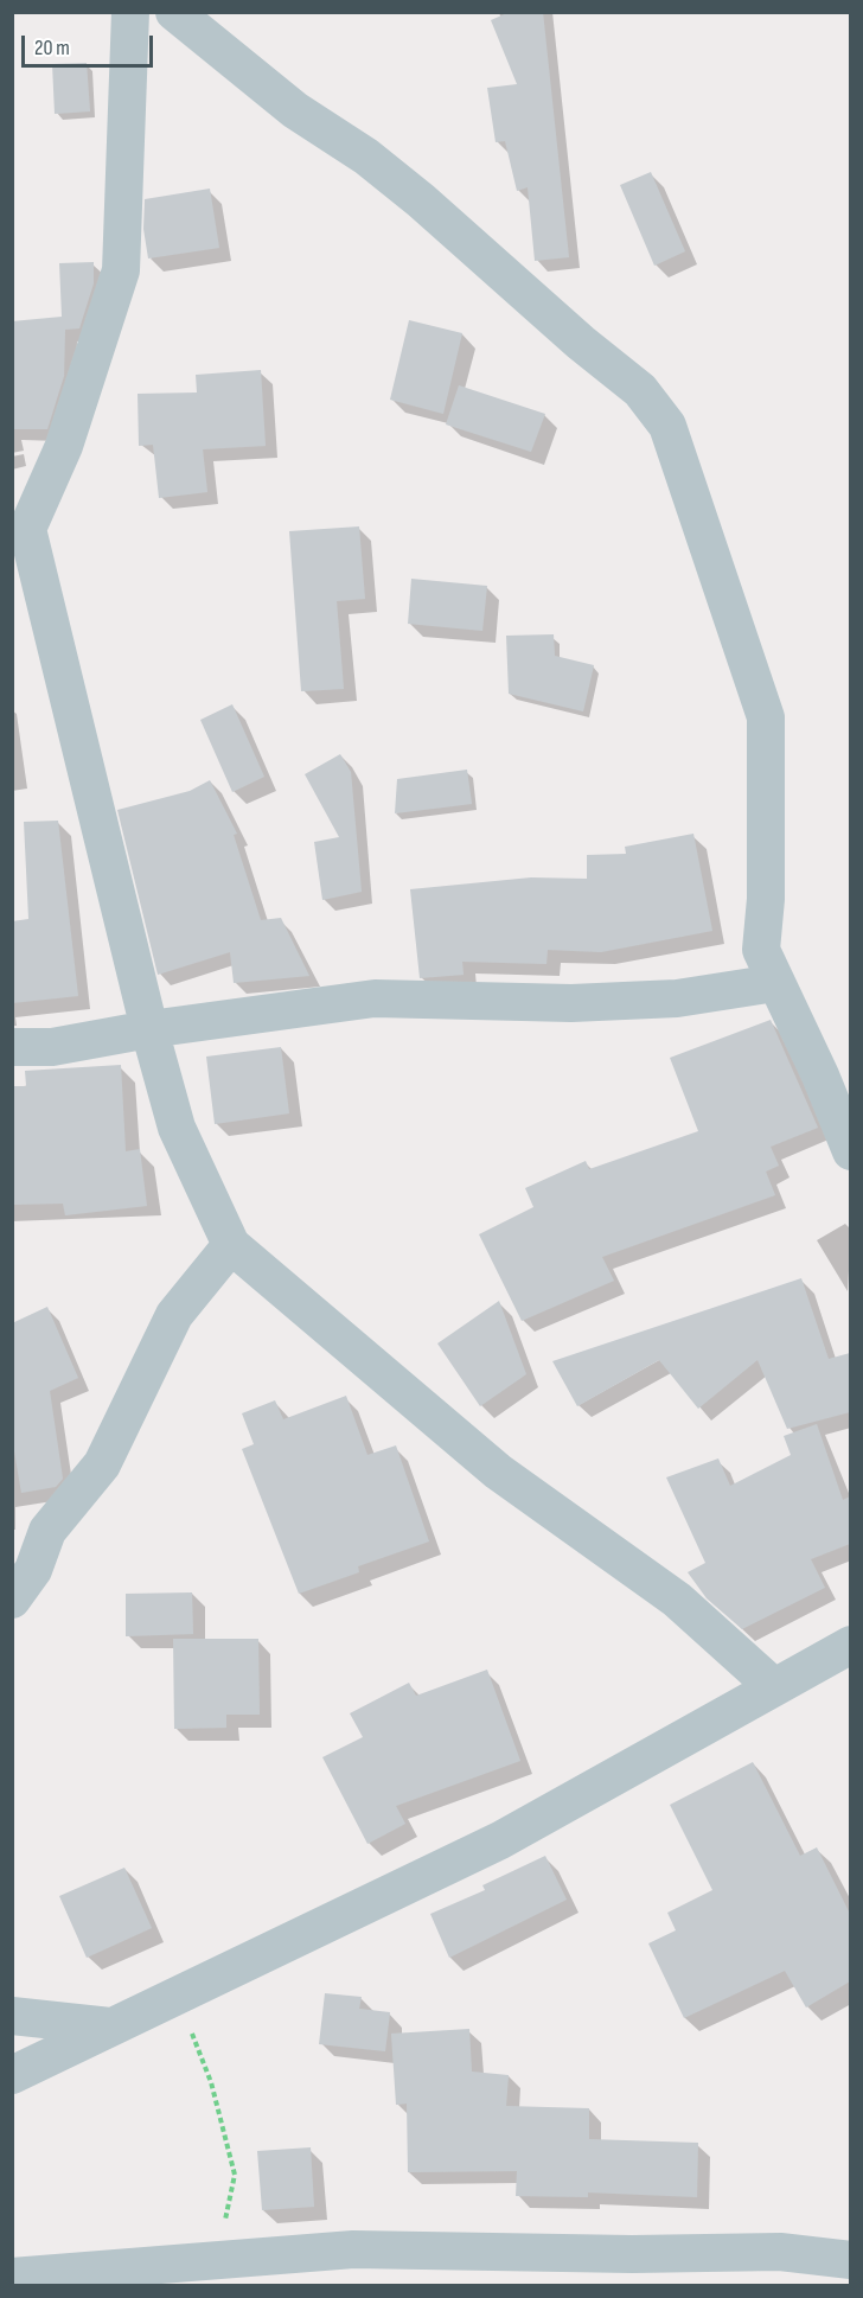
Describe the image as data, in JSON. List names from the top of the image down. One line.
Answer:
{"scale_bar":"20 m"}
